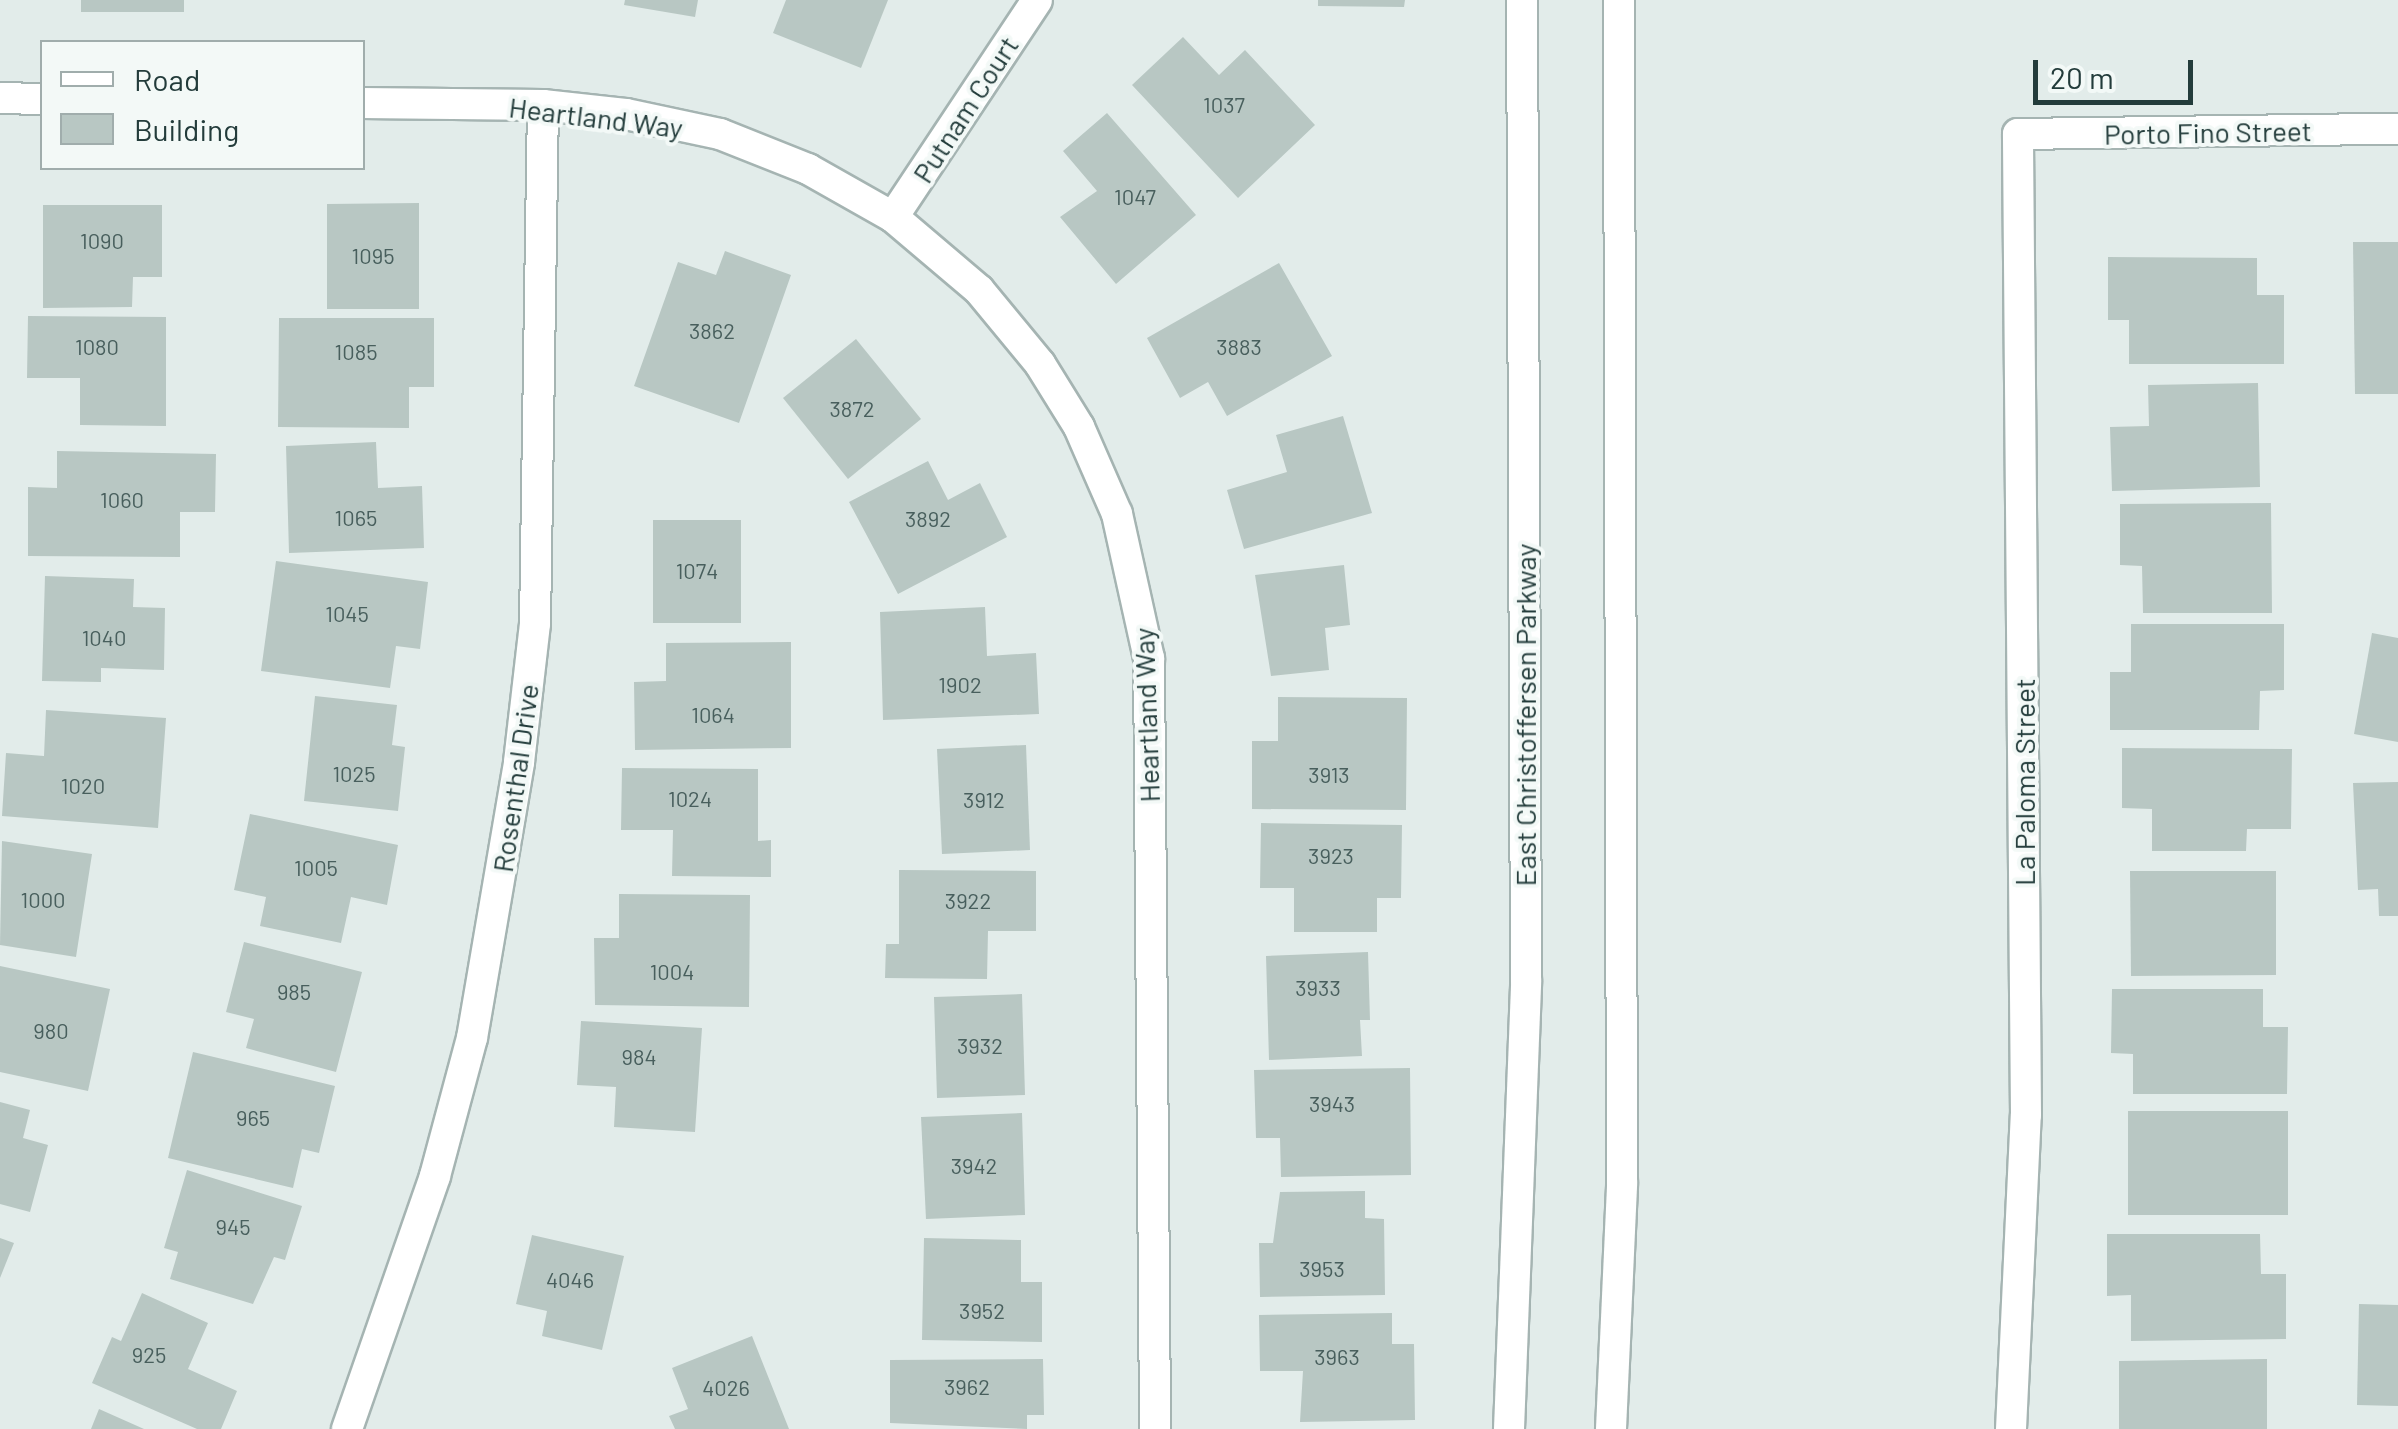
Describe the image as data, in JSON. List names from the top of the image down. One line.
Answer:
{"streets":{"street":["Putnam Court","Heartland Way","Porto Fino Street","East Christoffersen Parkway","Rosenthal Drive","La Paloma Street"]},"crossings":[["Putnam Court","Heartland Way"],["Heartland Way","Rosenthal Drive"],["Porto Fino Street","La Paloma Street"]],"house_numbers":["1037","1047","1090","1095","3862","1080","3883","1085","3872","1060","1065","3892","1074","1045","1040","1902","1064","1025","3913","1020","1024","3912","3923","1005","1000","3922","1004","3933","985","980","3932","984","3943","965","3942","945","3953","4046","3952","925","3963","3962","4026"],"legend":["Road","Building"],"scale_bar":"20 m"}
